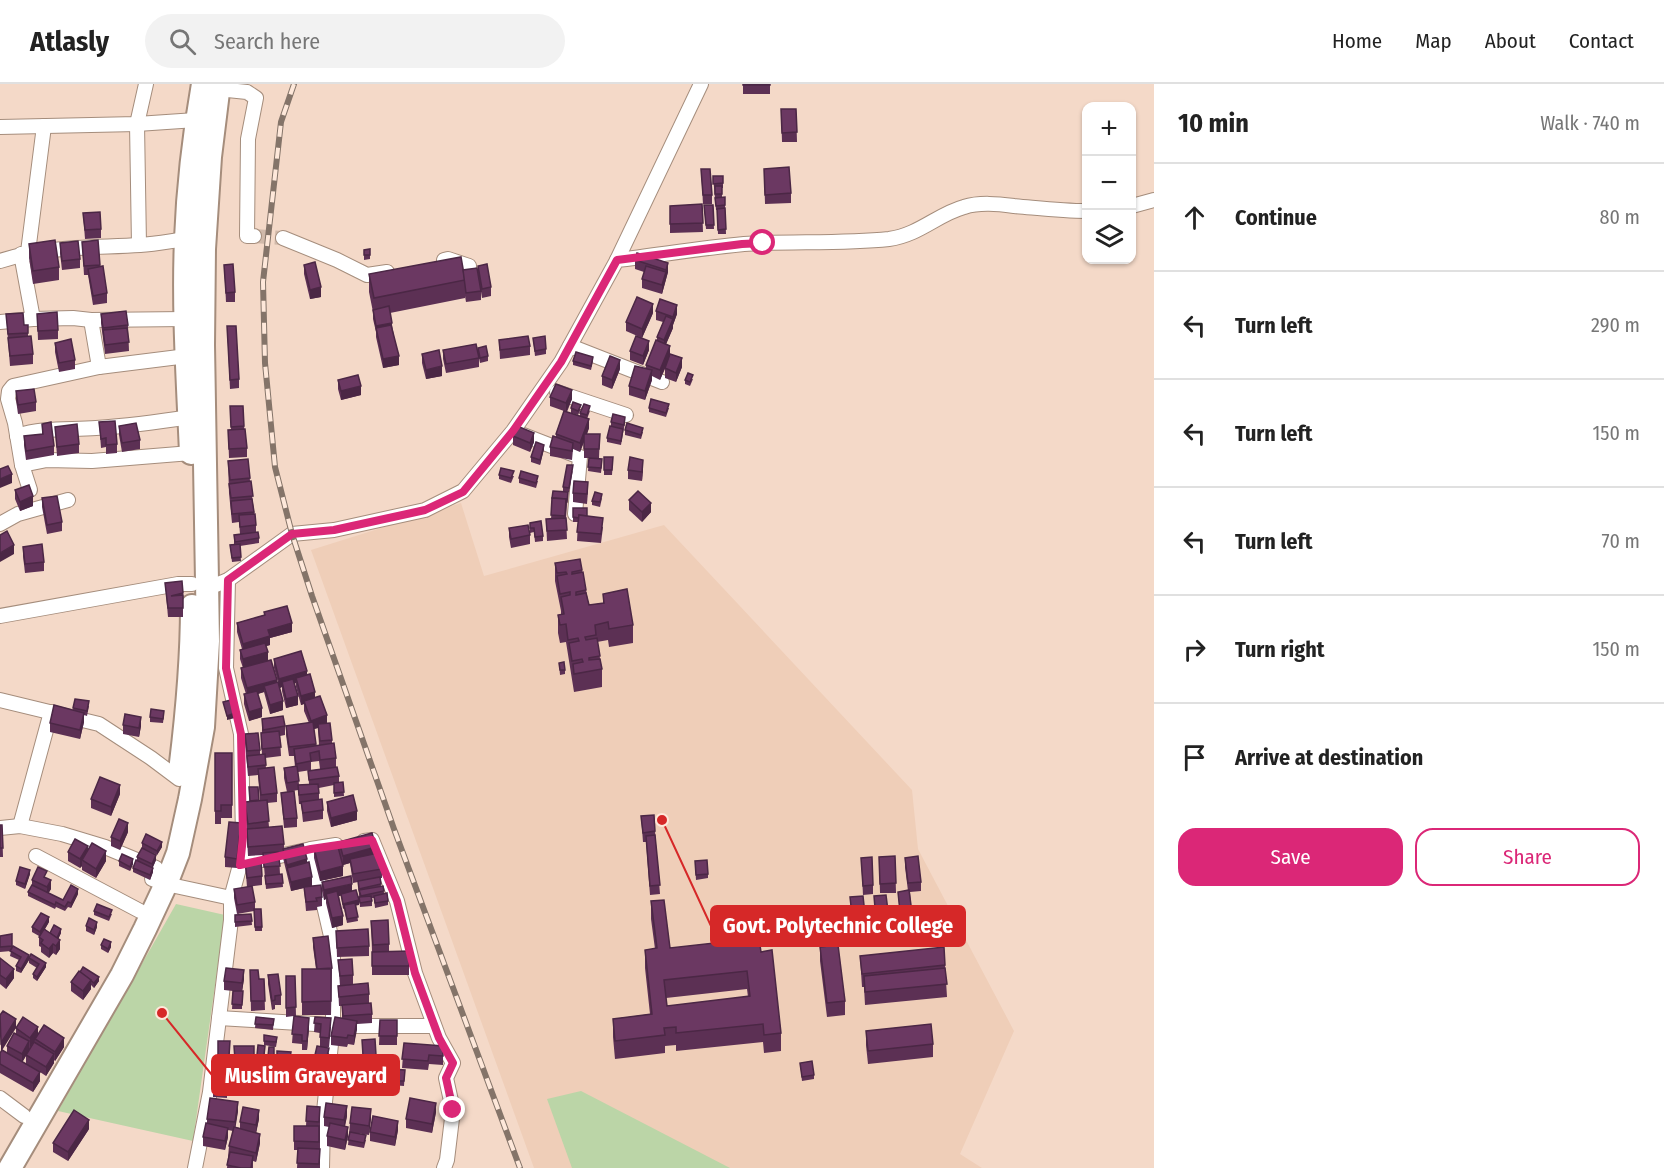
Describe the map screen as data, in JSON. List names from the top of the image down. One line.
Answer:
{"places":["Govt. Polytechnic College","Muslim Graveyard"],"page":{"header":"Atlasly","search":"Search here","nav":["Home","Map","About","Contact"],"heading":["10 min","Walk · 740 m"],"map_buttons":["+","−"],"list":[["Continue","80 m"],["Turn left","290 m"],["Turn left","150 m"],["Turn left","70 m"],["Turn right","150 m"],"Arrive at destination"],"buttons":["Save","Share"]}}
